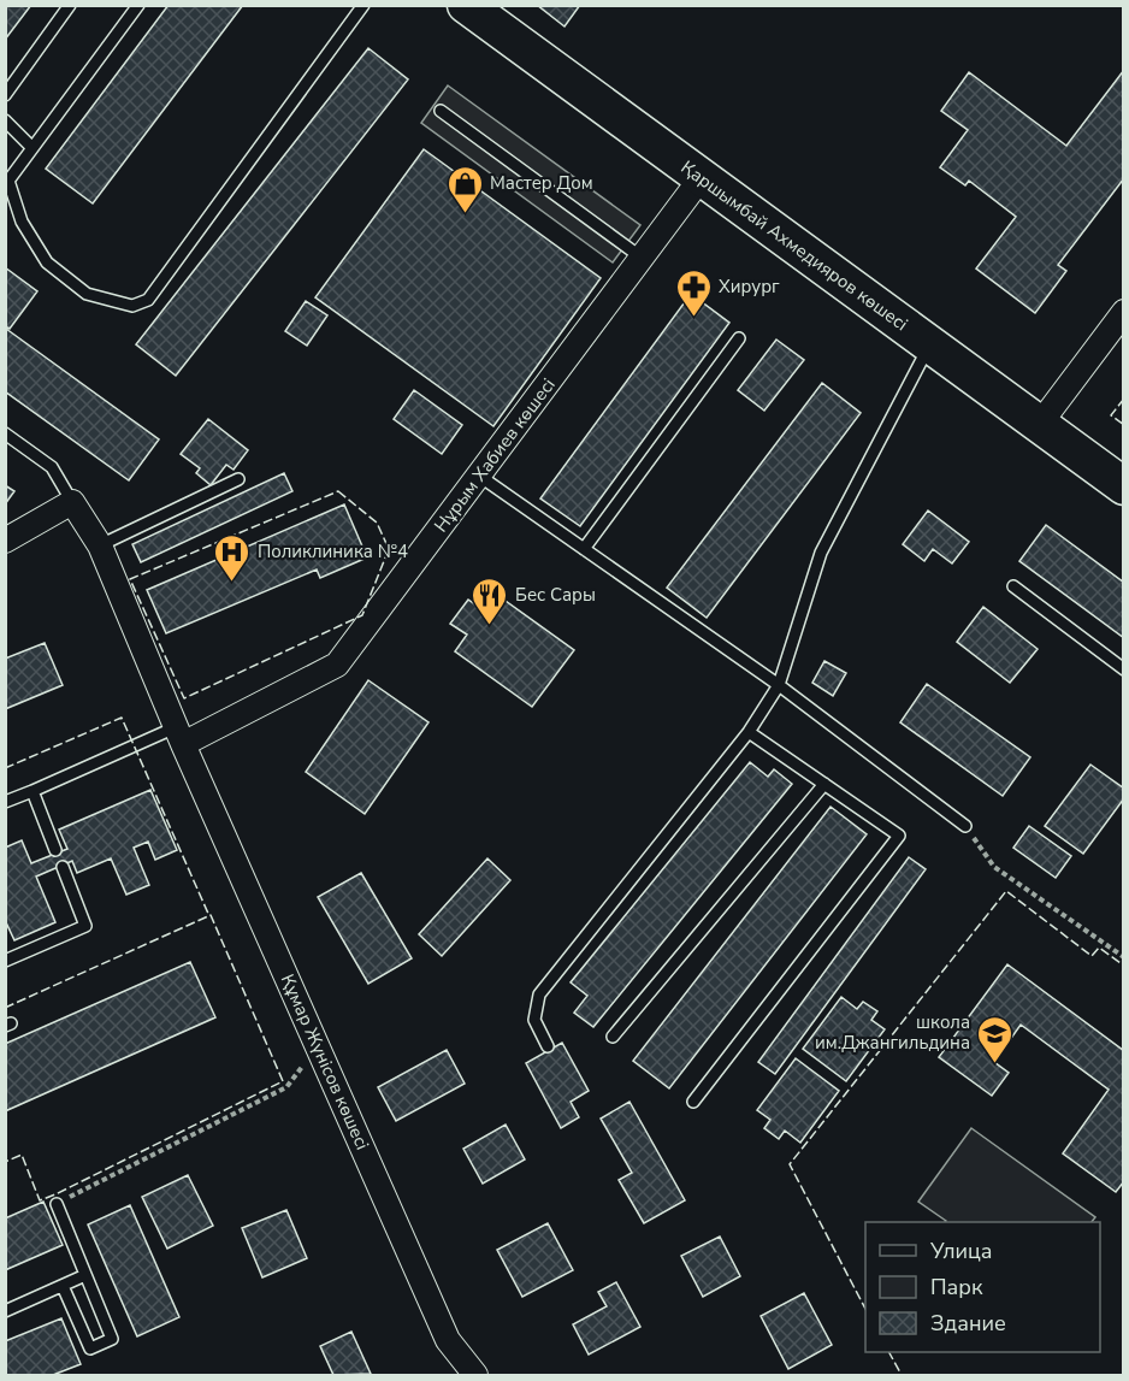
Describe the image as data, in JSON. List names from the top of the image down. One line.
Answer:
{"streets":{"main road":["Қаршымбай Ахмедияров көшесі"],"street":["Нұрым Хабиев көшесі","Құмар Жүнісов көшесі"]},"crossings":[["Қаршымбай Ахмедияров көшесі","Нұрым Хабиев көшесі"],["Нұрым Хабиев көшесі","Құмар Жүнісов көшесі"]],"places":{"shop":["Мастер Дом"],"pharmacy":["Хирург"],"hospital":["Поликлиника №4"],"restaurant":["Бес Сары"],"school or university":["школа им.Джангильдина"]},"legend":["Улица","Парк","Здание"]}
